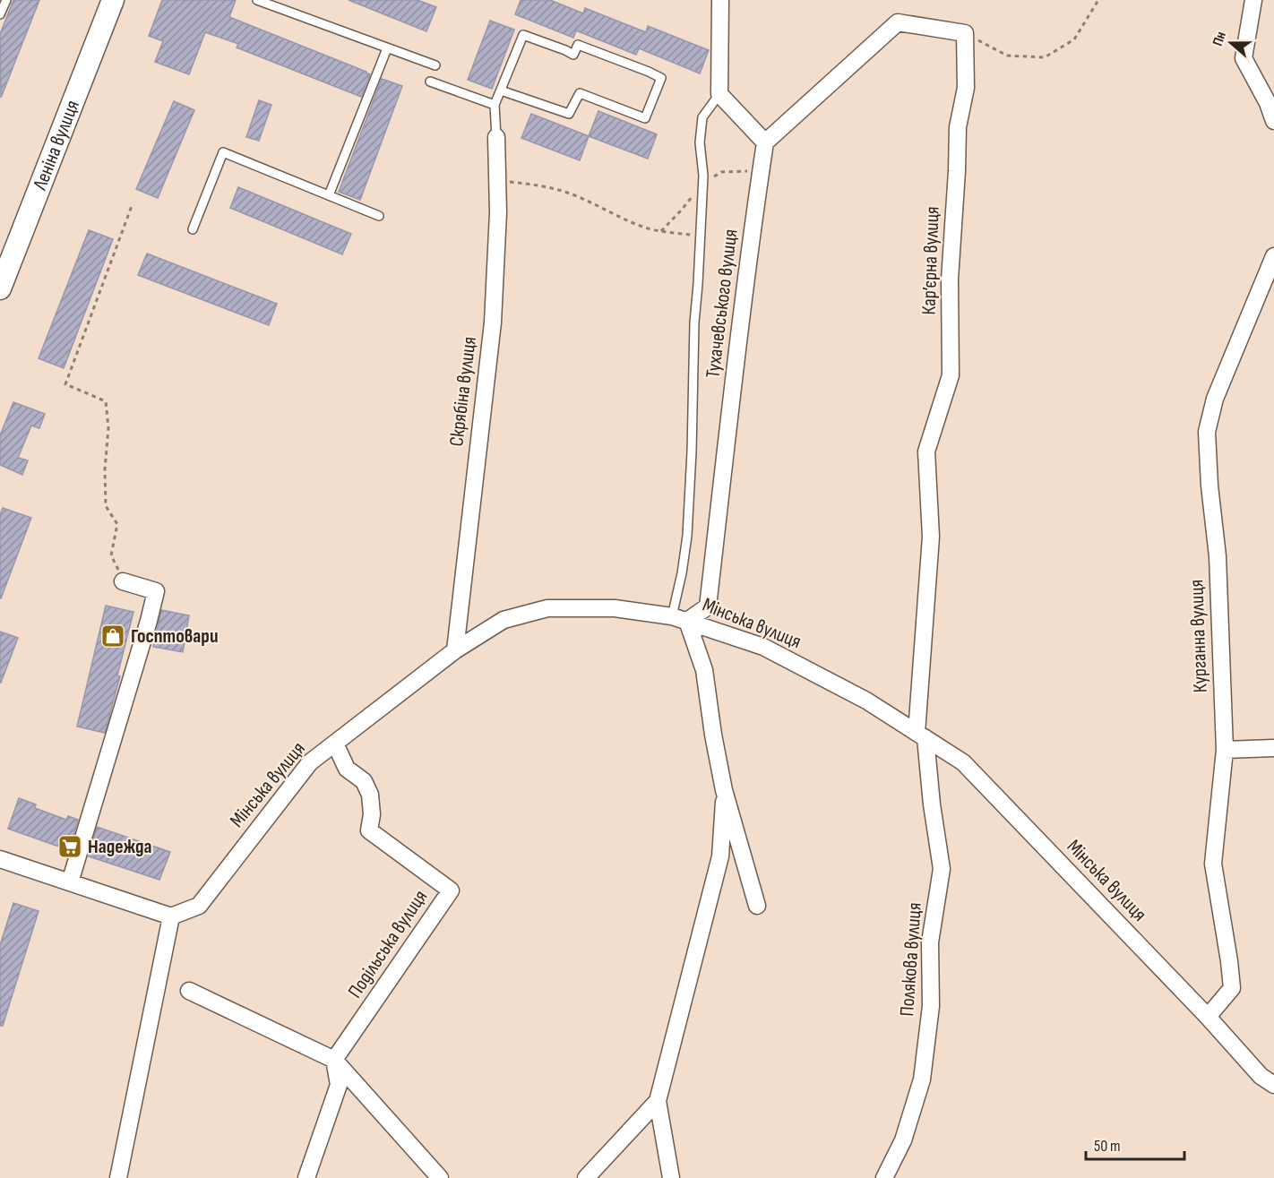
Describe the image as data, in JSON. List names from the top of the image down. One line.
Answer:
{"streets":{"street":["Леніна вулиця","Кар’єрна вулиця","Тухачевського вулиця","Скрябіна вулиця","Мінська вулиця","Курганна вулиця","Подільська вулиця","Полякова вулиця"]},"crossings":[["Кар’єрна вулиця","Мінська вулиця"],["Кар’єрна вулиця","Полякова вулиця"],["Тухачевського вулиця","Мінська вулиця"],["Скрябіна вулиця","Мінська вулиця"],["Мінська вулиця","Курганна вулиця"],["Мінська вулиця","Подільська вулиця"],["Мінська вулиця","Полякова вулиця"]],"places":{"shop":["Госптовари"],"supermarket":["Надежда"]},"scale_bar":"50 m","north":"left"}
